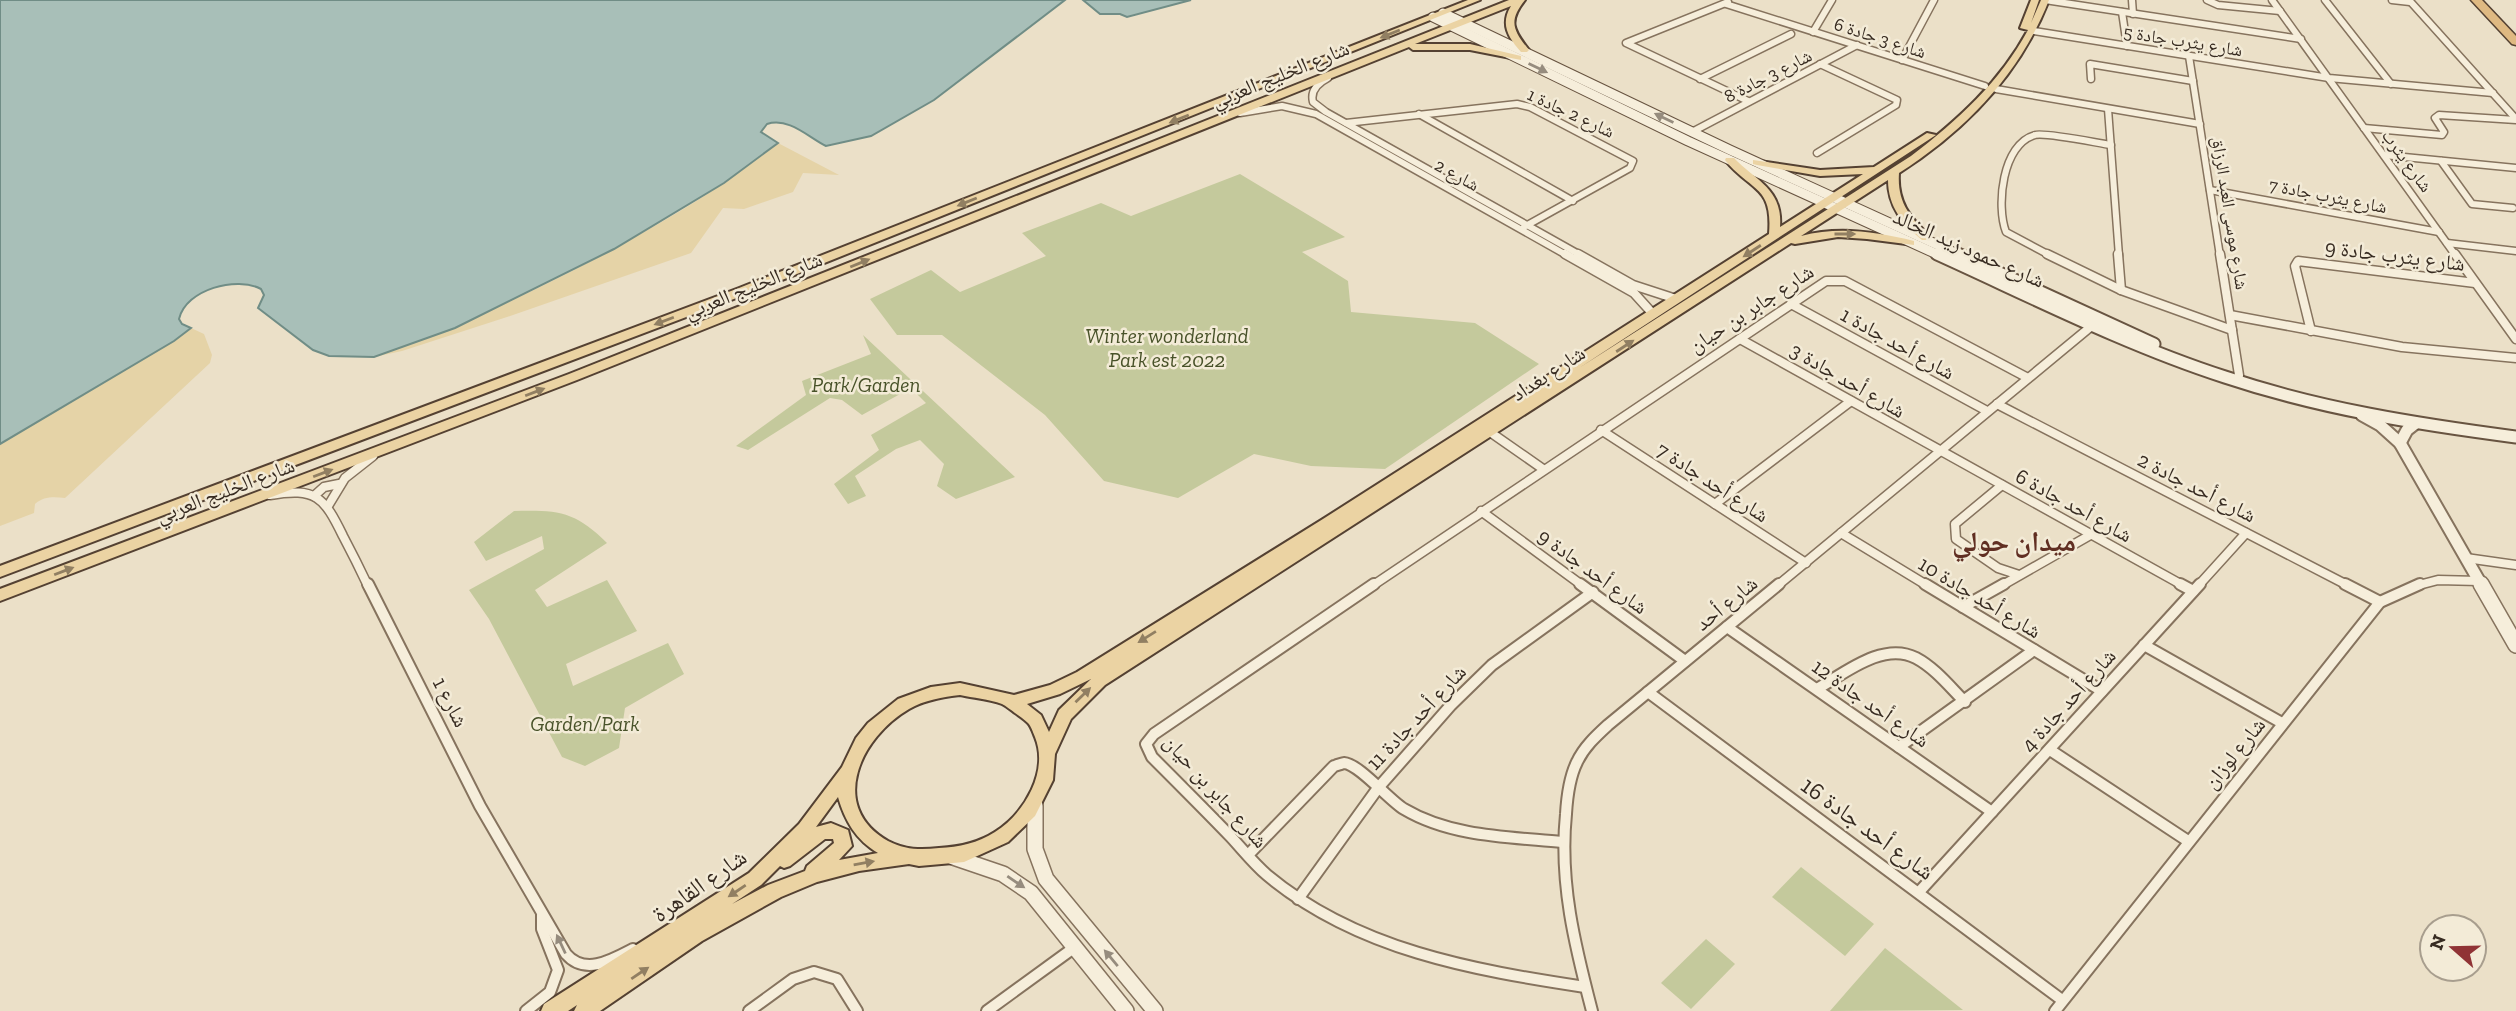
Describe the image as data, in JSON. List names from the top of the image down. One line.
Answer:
{"streets":{"main road":["شارع الخليج العربي","شارع حمود زيد الخالد","شارع بغداد","شارع القاهرة"],"street":["شارع 3 جادة 6","شارع يثرب جادة 5","شارع 3 جادة 8","شارع 2 جادة 1","شارع يثرب","شارع 2","شارع يثرب جادة 7","شارع موسى العبد الرزاق","شارع يثرب جادة 9","شارع جابر بن حيان","شارع أحد جادة 1","شارع أحد جادة 3","شارع أحد جادة 7","شارع أحد جادة 2","شارع أحد جادة 6","شارع أحد جادة 9","شارع أحد جادة 10","شارع أحد","شارع أحد جادة 4","شارع 1","شارع أحد جادة 12","شارع أحد جادة 11","شارع لوزان","شارع أحد جادة 16"]},"crossings":[["شارع 3 جادة 6","شارع 3 جادة 8"],["شارع 3 جادة 6","شارع موسى العبد الرزاق"],["شارع 3 جادة 6","شارع بغداد"],["شارع يثرب جادة 5","شارع يثرب"],["شارع يثرب جادة 5","شارع موسى العبد الرزاق"],["شارع يثرب جادة 5","شارع بغداد"],["شارع الخليج العربي","شارع 2"],["شارع الخليج العربي","شارع حمود زيد الخالد"],["شارع 3 جادة 8","شارع حمود زيد الخالد"],["شارع 2 جادة 1","شارع 2"],["شارع يثرب","شارع يثرب جادة 7"],["شارع يثرب","شارع يثرب جادة 9"],["شارع 2","شارع بغداد"],["شارع يثرب جادة 7","شارع موسى العبد الرزاق"],["شارع موسى العبد الرزاق","شارع حمود زيد الخالد"],["شارع حمود زيد الخالد","شارع بغداد"],["شارع حمود زيد الخالد","شارع أحد"],["شارع جابر بن حيان","شارع أحد جادة 1"],["شارع جابر بن حيان","شارع أحد جادة 3"],["شارع جابر بن حيان","شارع أحد جادة 7"],["شارع جابر بن حيان","شارع أحد جادة 9"],["شارع جابر بن حيان","شارع أحد"],["شارع جابر بن حيان","شارع أحد جادة 11"],["شارع أحد جادة 1","شارع أحد"],["شارع بغداد","شارع القاهرة"],["شارع أحد جادة 3","شارع أحد جادة 6"],["شارع أحد جادة 3","شارع أحد"],["شارع أحد جادة 7","شارع أحد"],["شارع أحد جادة 2","شارع أحد"],["شارع أحد جادة 2","شارع أحد جادة 4"],["شارع أحد جادة 2","شارع لوزان"],["شارع أحد جادة 6","شارع أحد"],["شارع أحد جادة 6","شارع أحد جادة 4"],["شارع أحد جادة 9","شارع أحد"],["شارع أحد جادة 9","شارع أحد جادة 11"],["شارع أحد جادة 10","شارع أحد"],["شارع أحد جادة 10","شارع أحد جادة 4"],["شارع أحد","شارع أحد جادة 12"],["شارع أحد","شارع أحد جادة 16"],["شارع أحد جادة 4","شارع أحد جادة 12"],["شارع أحد جادة 4","شارع أحد جادة 16"],["شارع 1","شارع القاهرة"],["شارع لوزان","شارع أحد جادة 16"]],"districts":["ميدان حولي"],"parks":["Winter wonderland Park est 2022","Park/Garden","Garden/Park"],"north":"left"}
